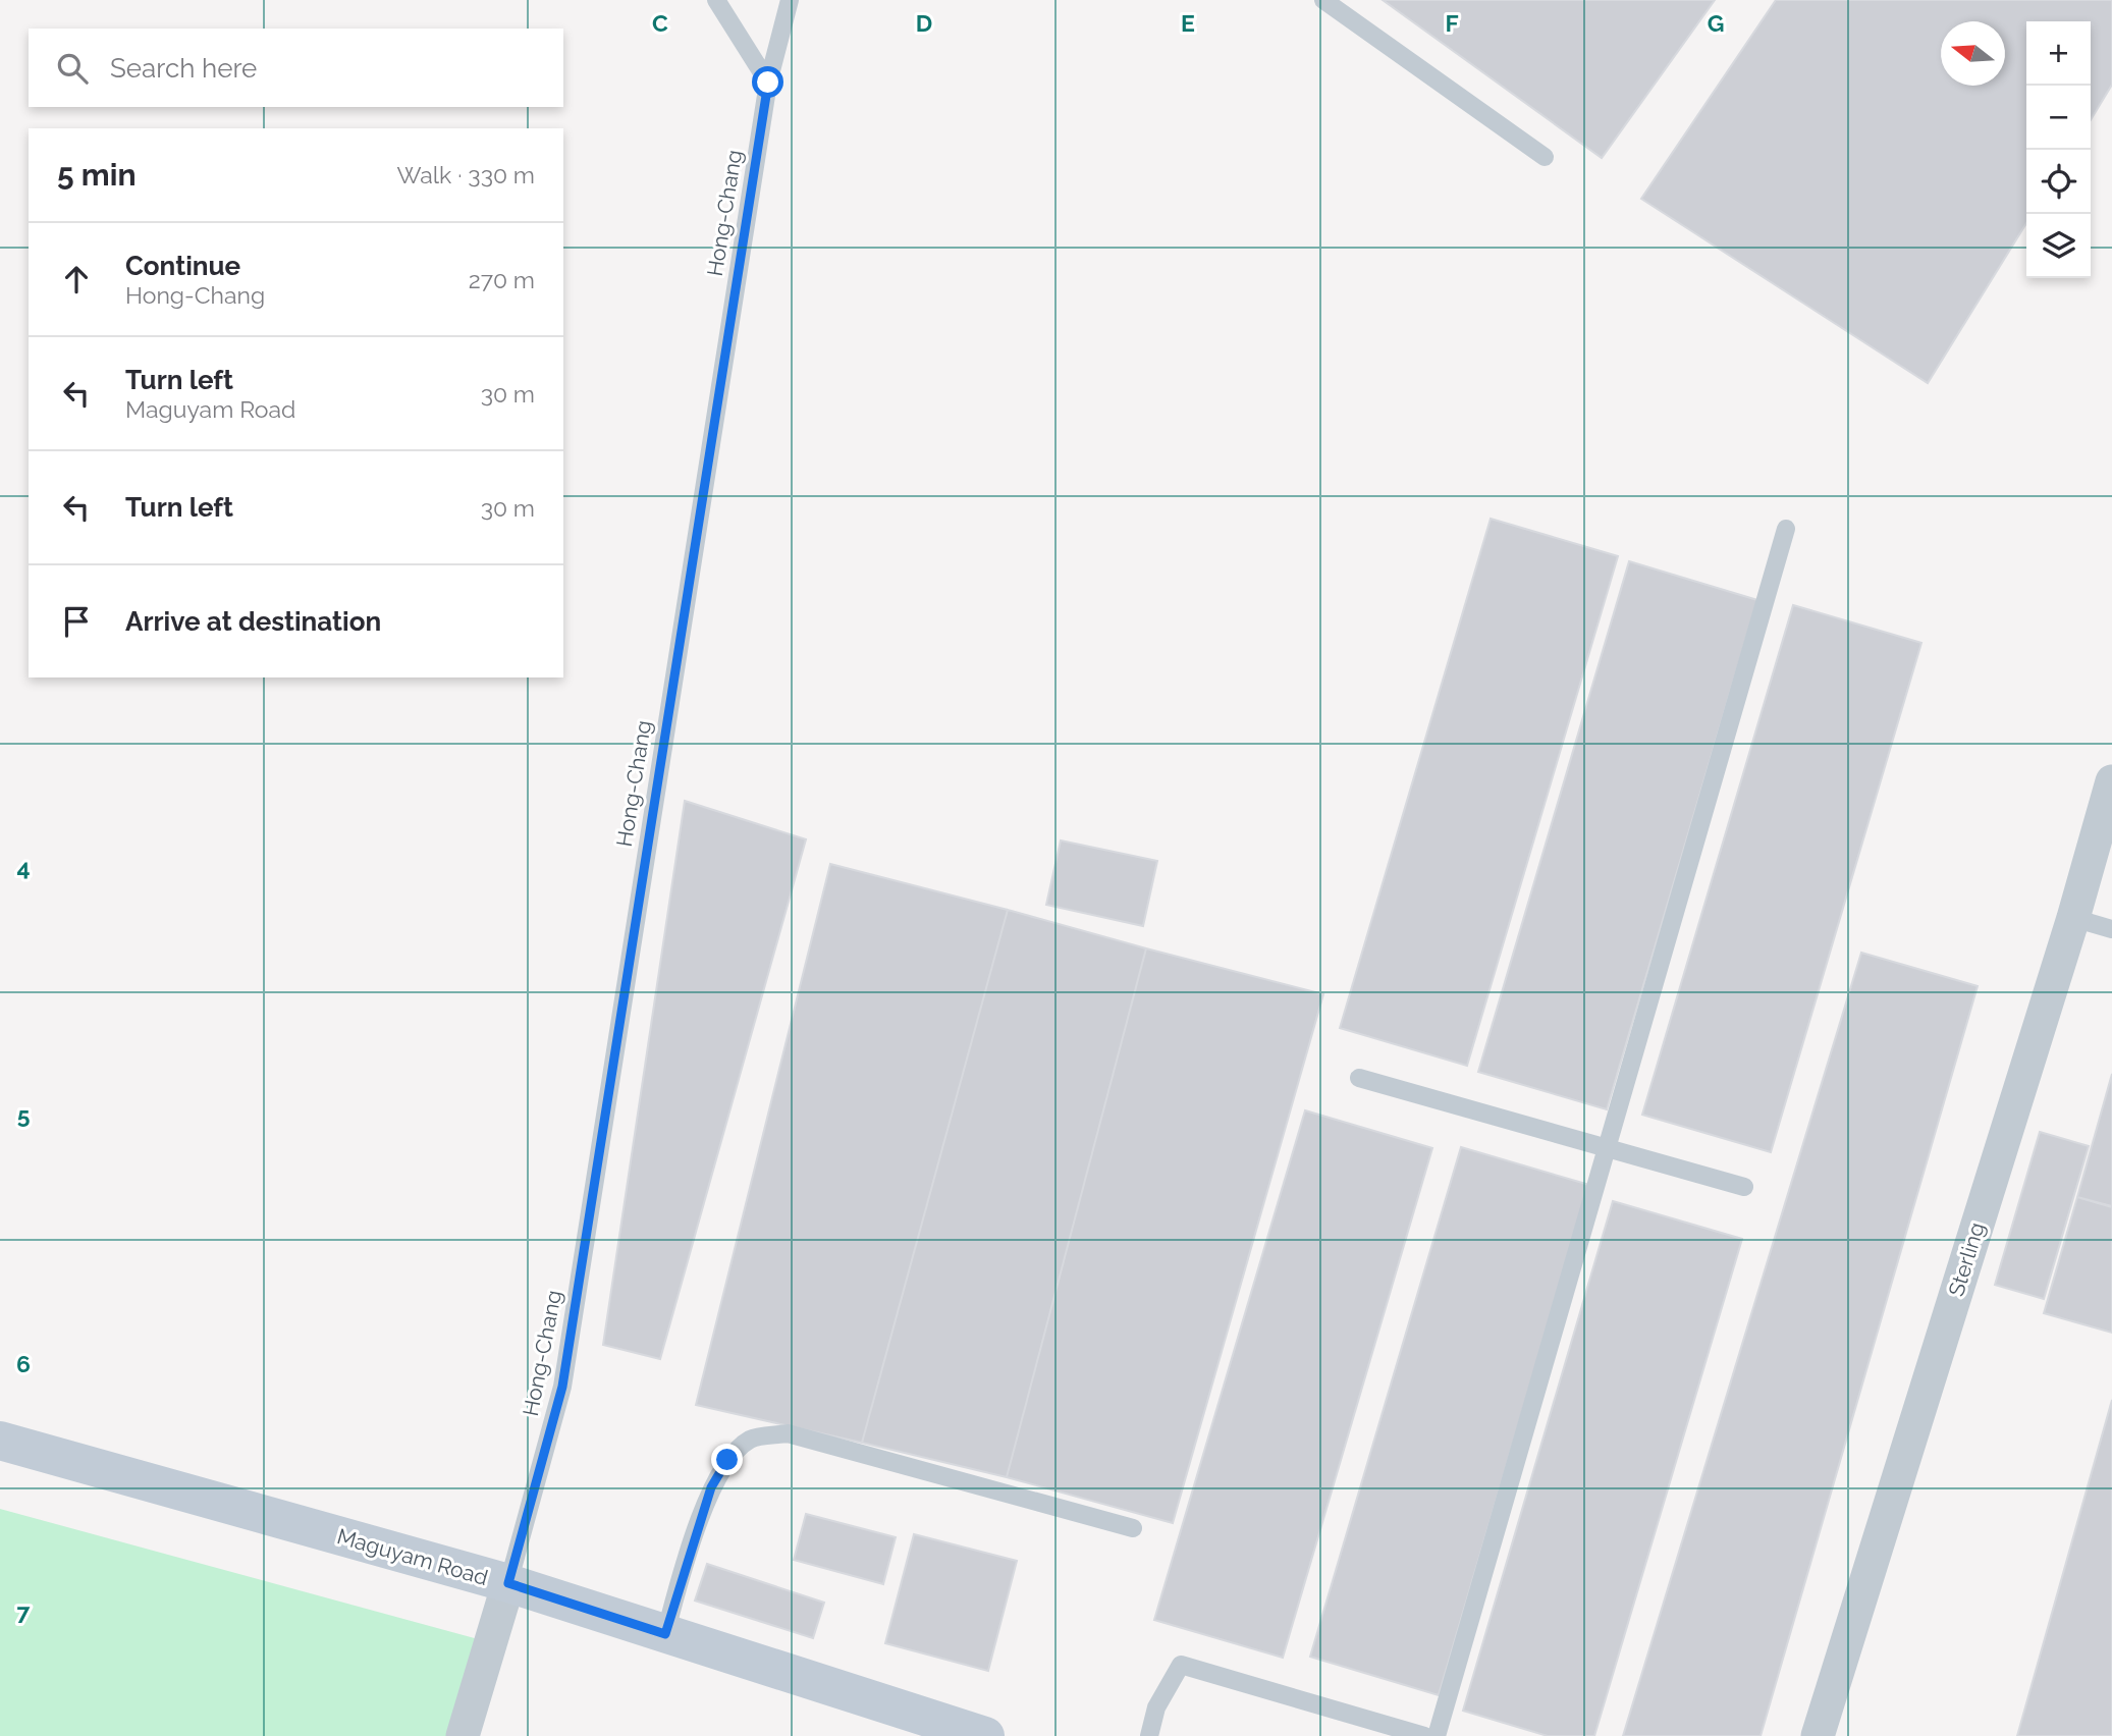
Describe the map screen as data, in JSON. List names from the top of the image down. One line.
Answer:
{"streets":{"main road":["Maguyam Road"],"street":["Sterling"],"lane":["Hong-Chang"]},"crossings":[["Hong-Chang","Maguyam Road"]],"north":"left","page":{"map_buttons":["+","−"],"search":"Search here","heading":["5 min","Walk · 330 m"],"list":[["Continue","Hong-Chang","270 m"],["Turn left","Maguyam Road","30 m"],["Turn left","30 m"],"Arrive at destination"]},"grid":{"columns":["C","D","E","F","G"],"rows":["4","5","6","7"]}}
